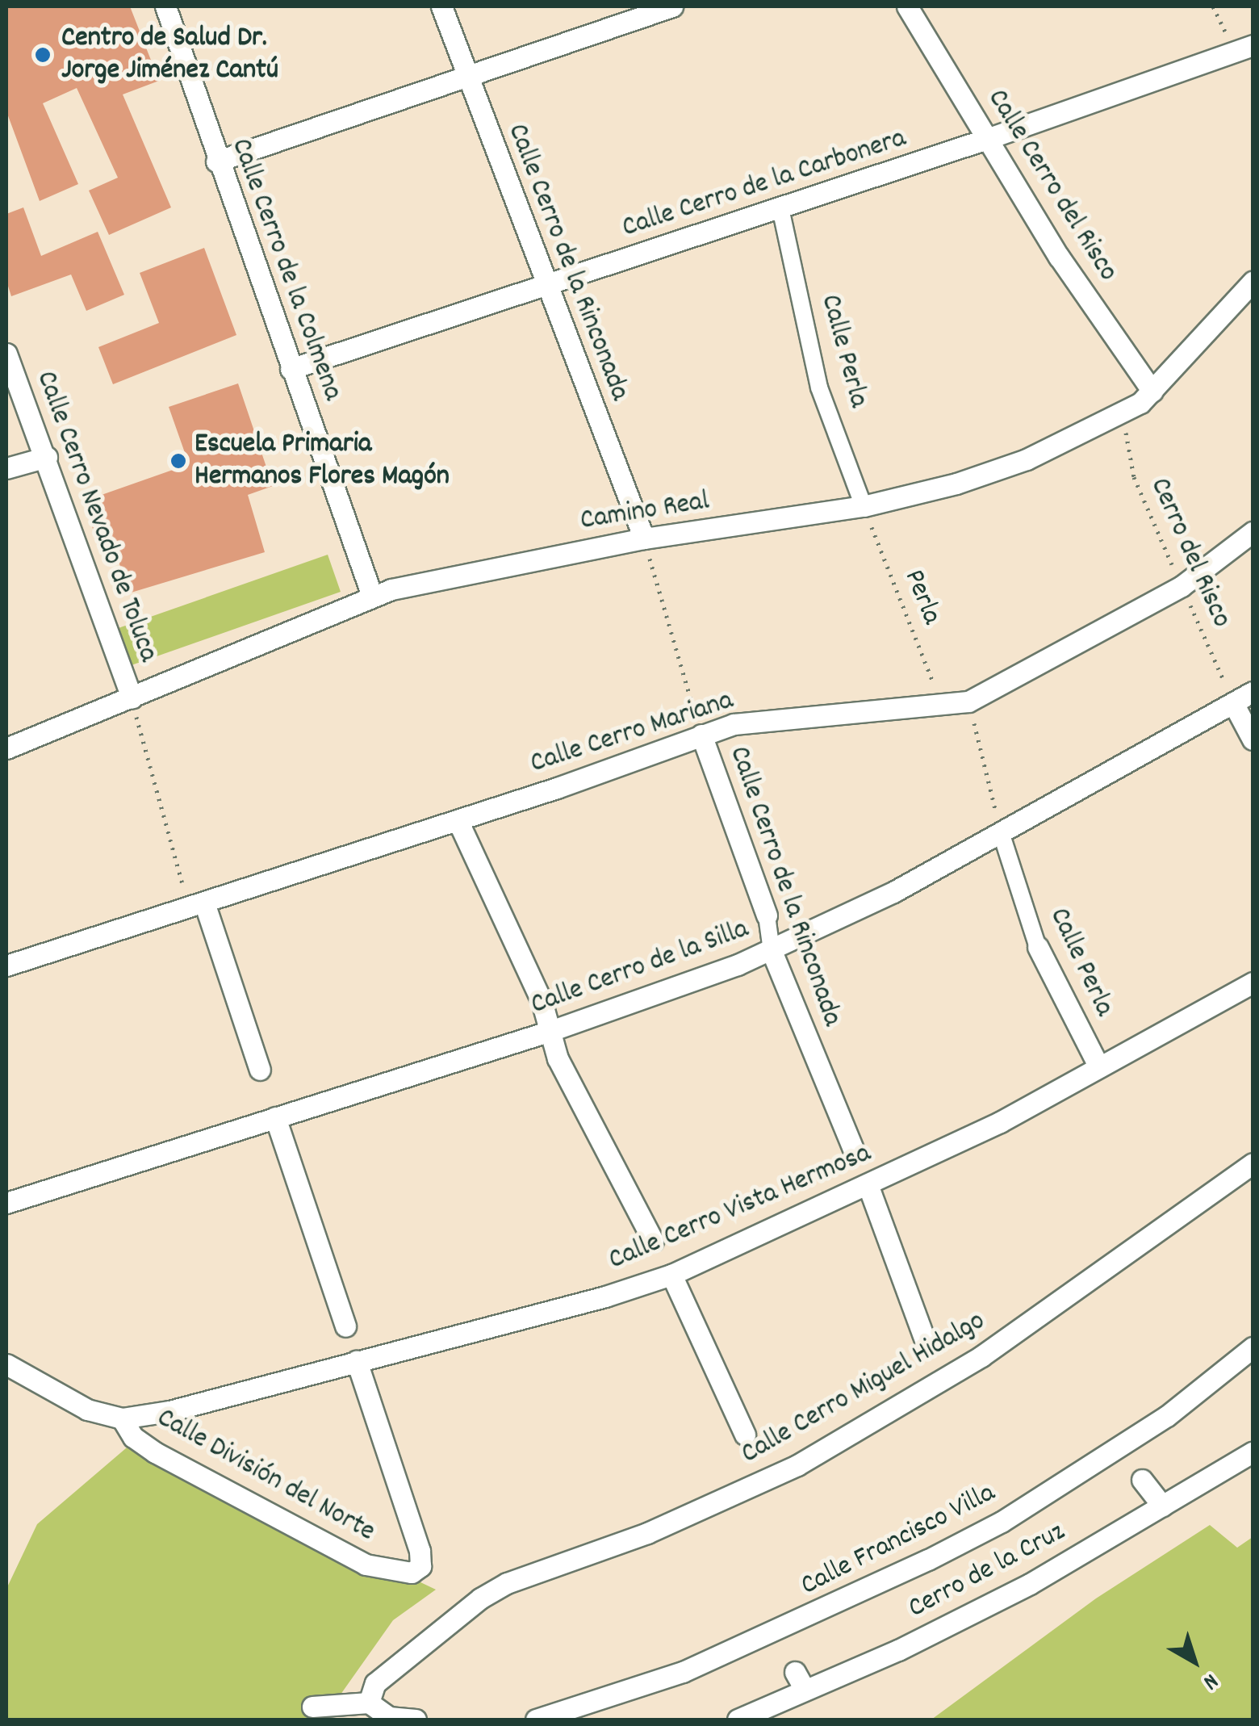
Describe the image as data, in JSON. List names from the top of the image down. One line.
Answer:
{"streets":{"street":["Calle Cerro de la Carbonera","Calle Cerro del Risco","Calle Cerro de la Rinconada","Calle Cerro de la Colmena","Calle Perla","Camino Real","Calle Cerro Nevado de Toluca","Calle Cerro Mariana","Calle Cerro de la Silla","Calle Cerro Vista Hermosa","Calle Cerro Miguel Hidalgo","Calle División del Norte","Calle Francisco Villa","Cerro de la Cruz"],"path":["Cerro del Risco","Perla"]},"crossings":[["Calle Cerro de la Carbonera","Calle Cerro del Risco"],["Calle Cerro de la Carbonera","Calle Cerro de la Rinconada"],["Calle Cerro de la Carbonera","Calle Cerro de la Colmena"],["Calle Cerro de la Carbonera","Calle Perla"],["Calle Cerro del Risco","Camino Real"],["Calle Cerro de la Rinconada","Camino Real"],["Calle Cerro de la Rinconada","Calle Cerro Mariana"],["Calle Cerro de la Rinconada","Calle Cerro de la Silla"],["Calle Cerro de la Colmena","Camino Real"],["Calle Perla","Camino Real"],["Calle Perla","Perla"],["Calle Perla","Calle Cerro de la Silla"],["Calle Perla","Calle Cerro Vista Hermosa"],["Camino Real","Calle Cerro Nevado de Toluca"],["Camino Real","Cerro del Risco"],["Camino Real","Perla"],["Cerro del Risco","Calle Cerro Mariana"],["Cerro del Risco","Calle Cerro de la Silla"],["Perla","Calle Cerro Mariana"],["Calle Cerro Vista Hermosa","Calle División del Norte"]],"places":["Centro de Salud Dr. Jorge Jiménez Cantú","Escuela Primaria Hermanos Flores Magón"],"north":"bottom right"}
